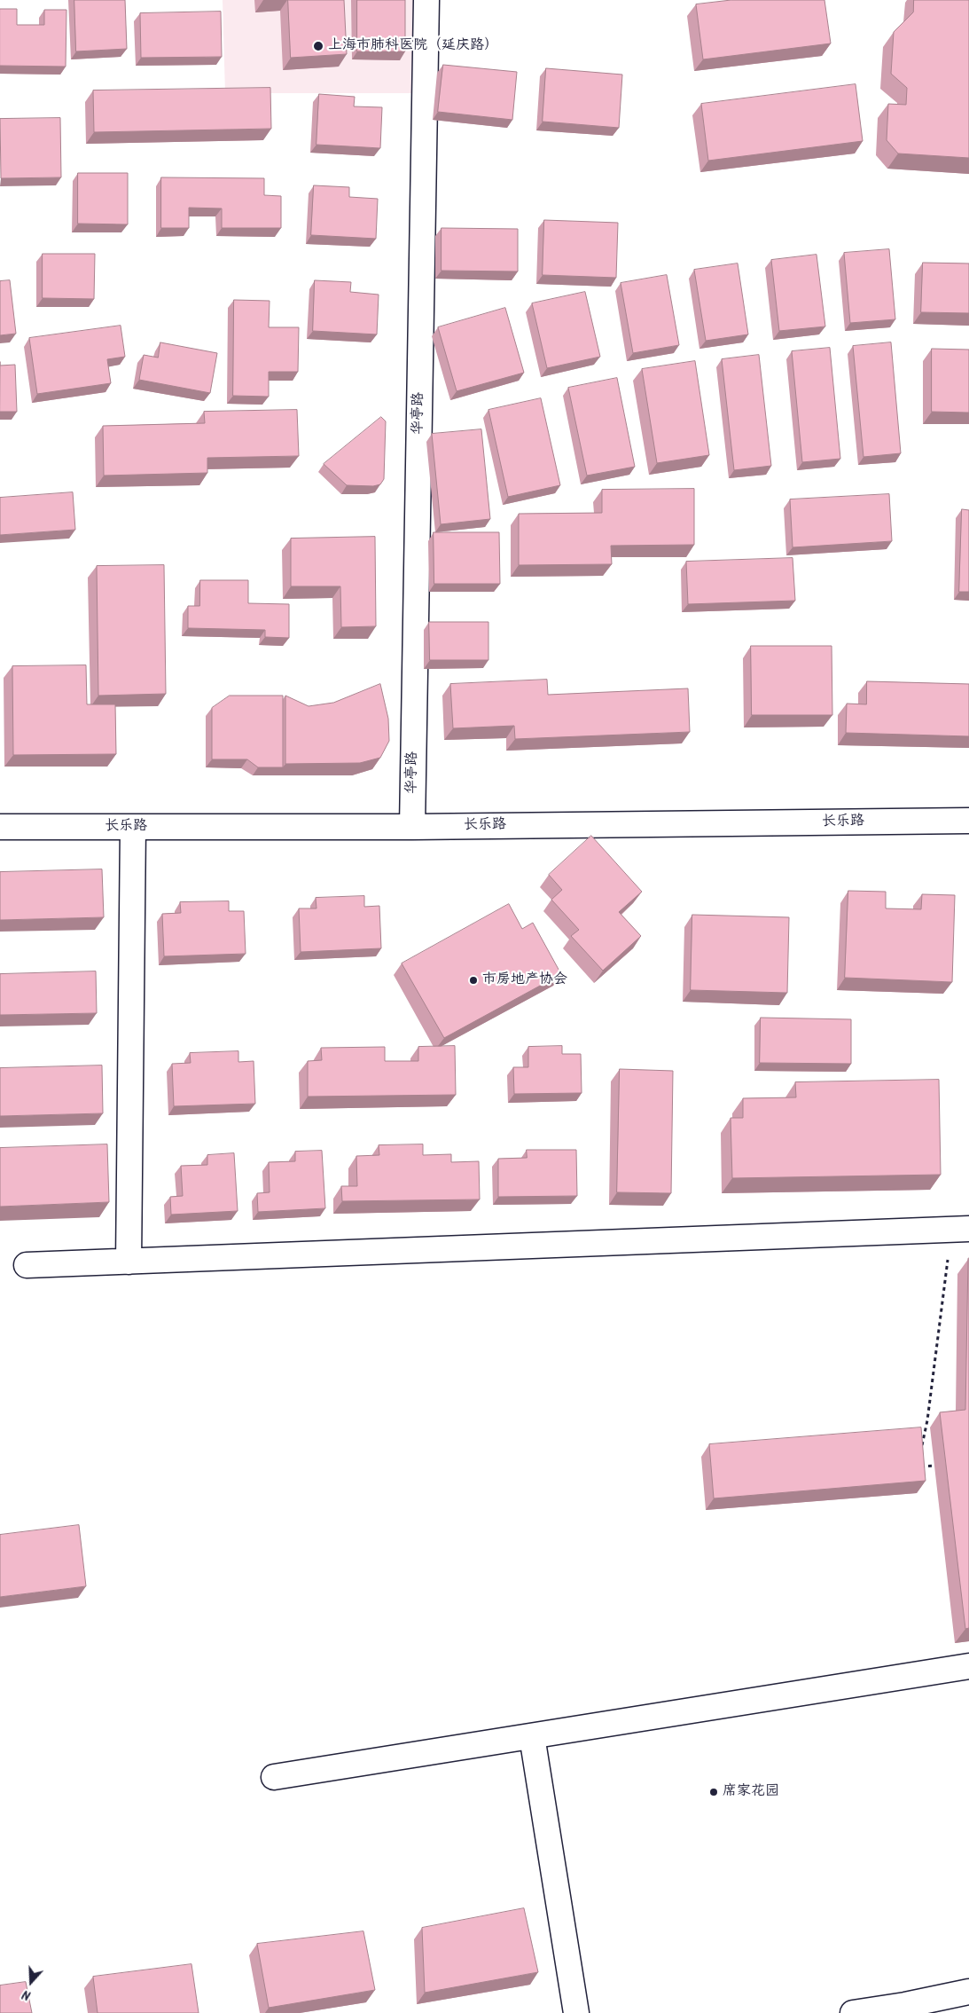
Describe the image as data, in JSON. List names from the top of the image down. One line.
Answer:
{"streets":{"street":["华亭路","长乐路"]},"crossings":[["华亭路","长乐路"]],"places":["上海市肺科医院（延庆路）","市房地产协会","席家花园"],"north":"bottom"}
